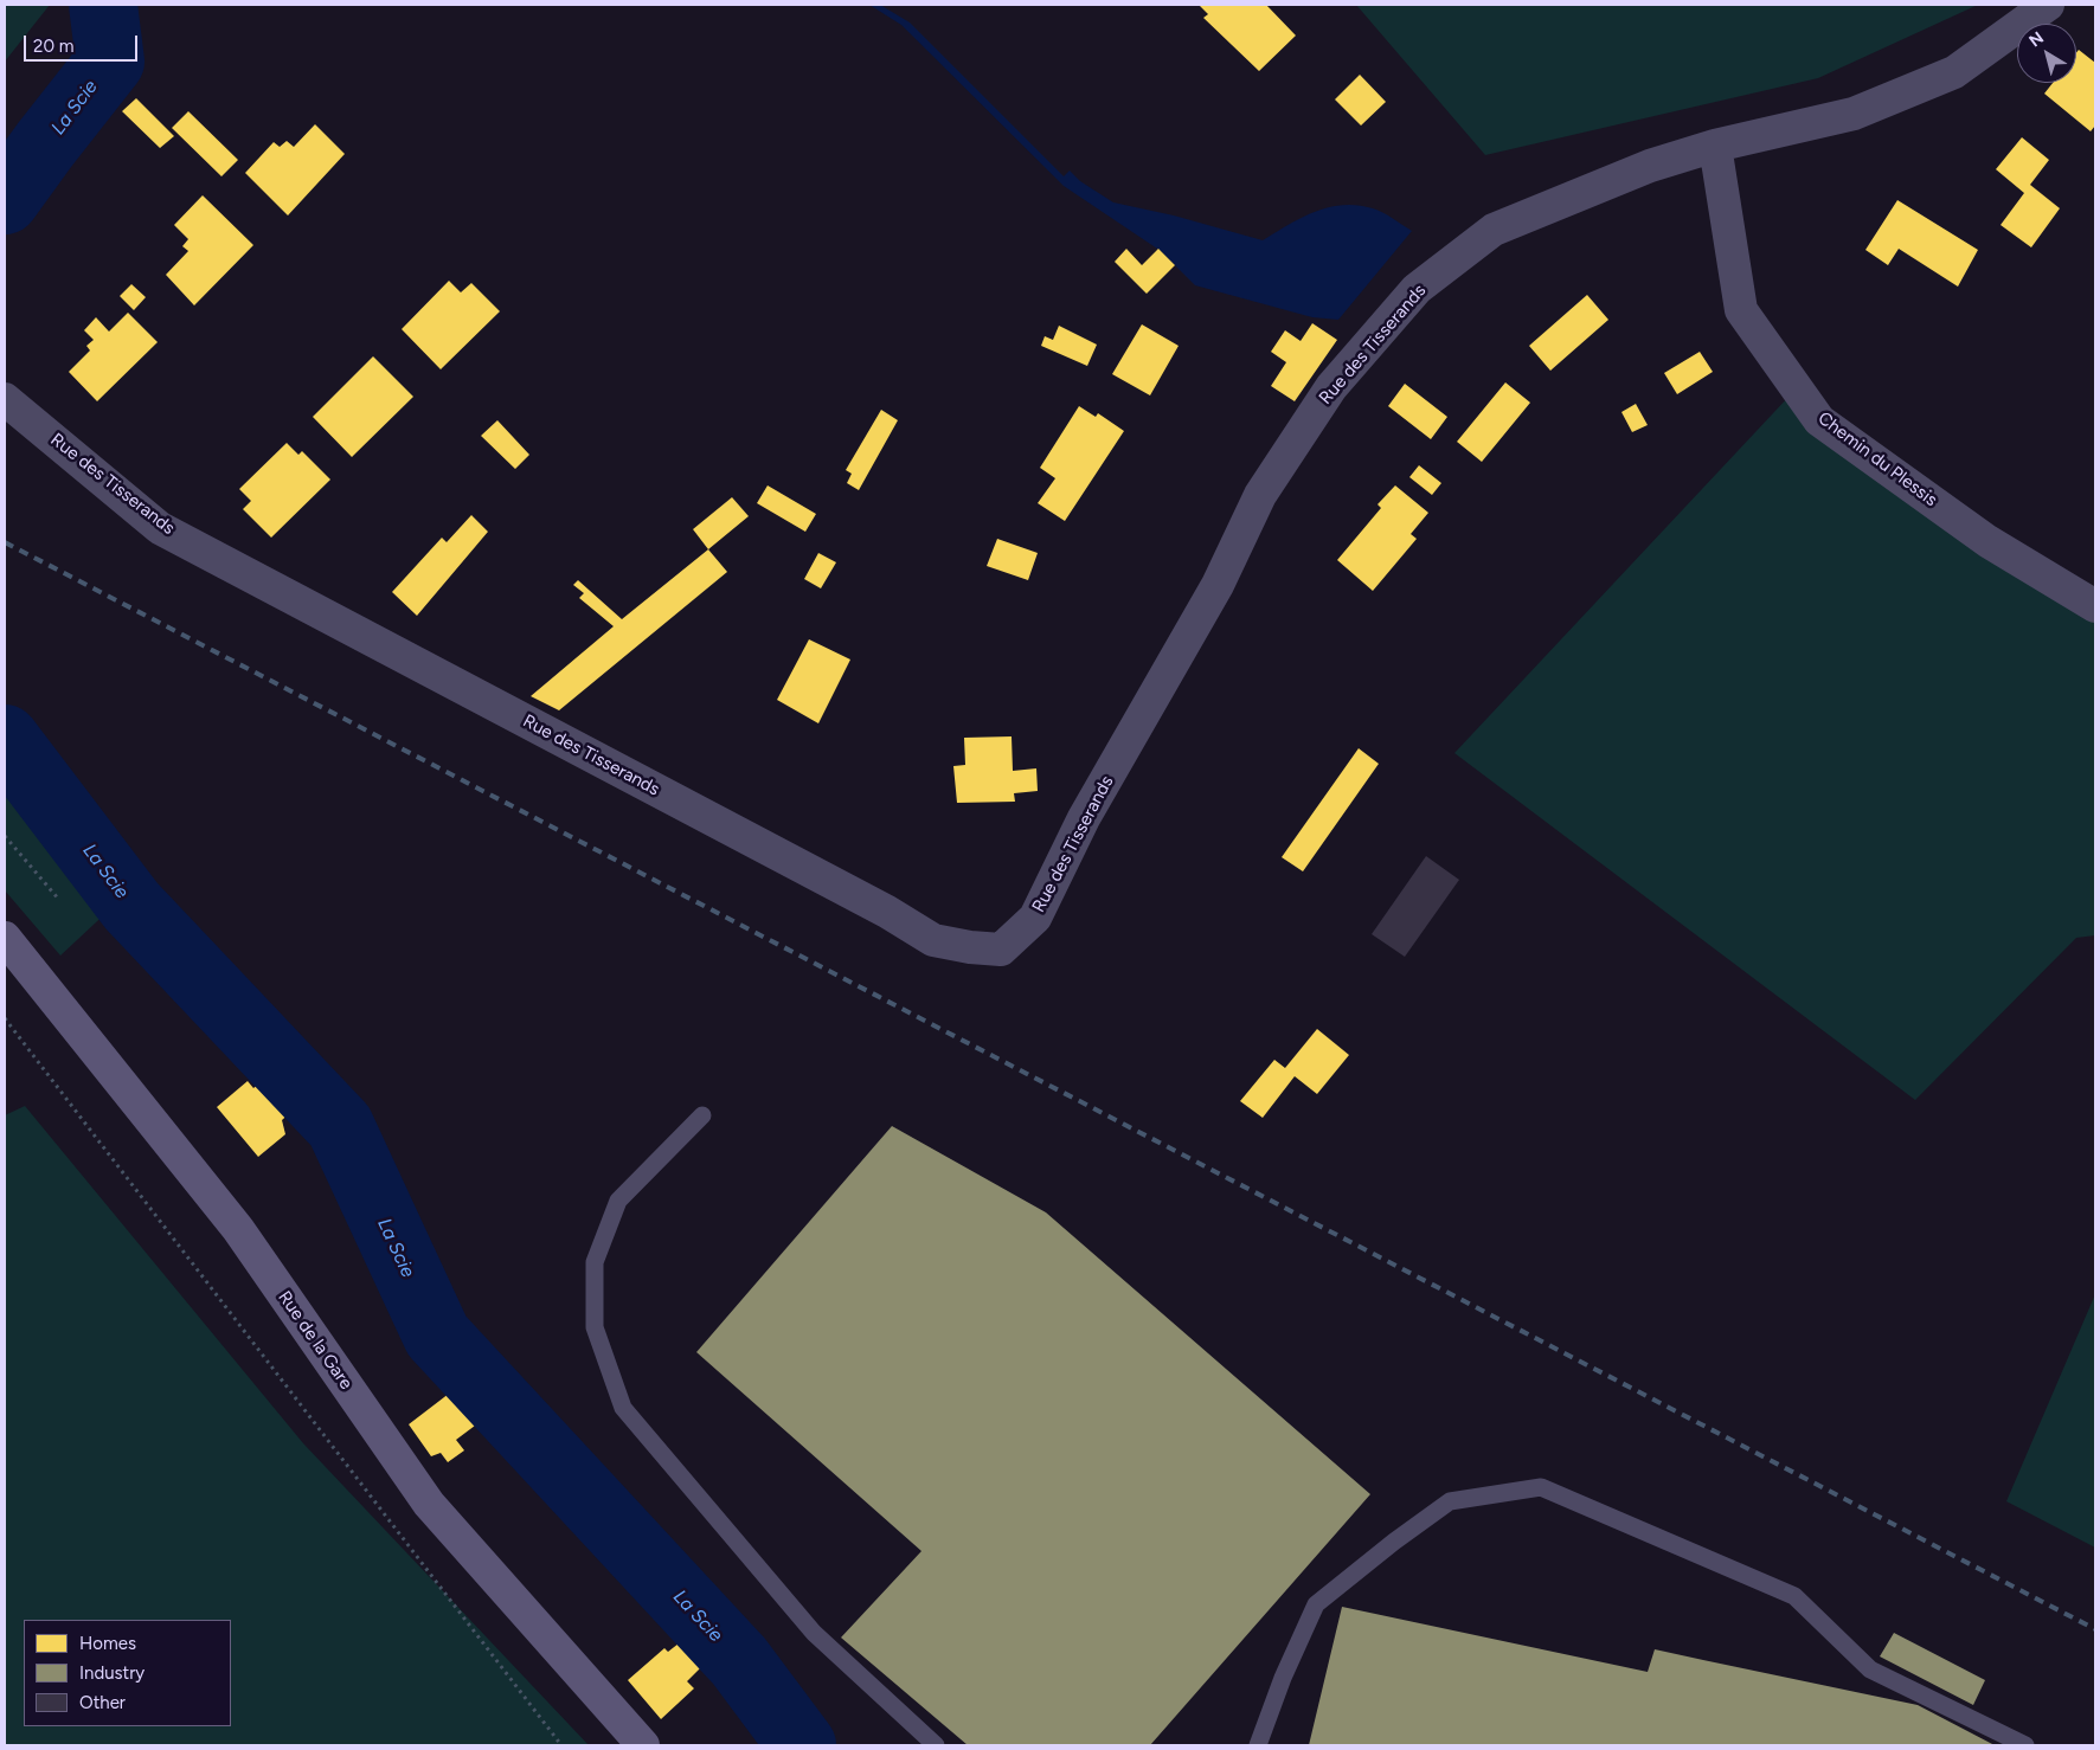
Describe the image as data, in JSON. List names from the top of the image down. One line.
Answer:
{"streets":{"street":["Rue des Tisserands","Chemin du Plessis","Rue de la Gare"]},"crossings":[["Rue des Tisserands","Chemin du Plessis"]],"water":["La Scie"],"legend":["Homes","Industry","Other"],"scale_bar":"20 m","north":"top left"}
